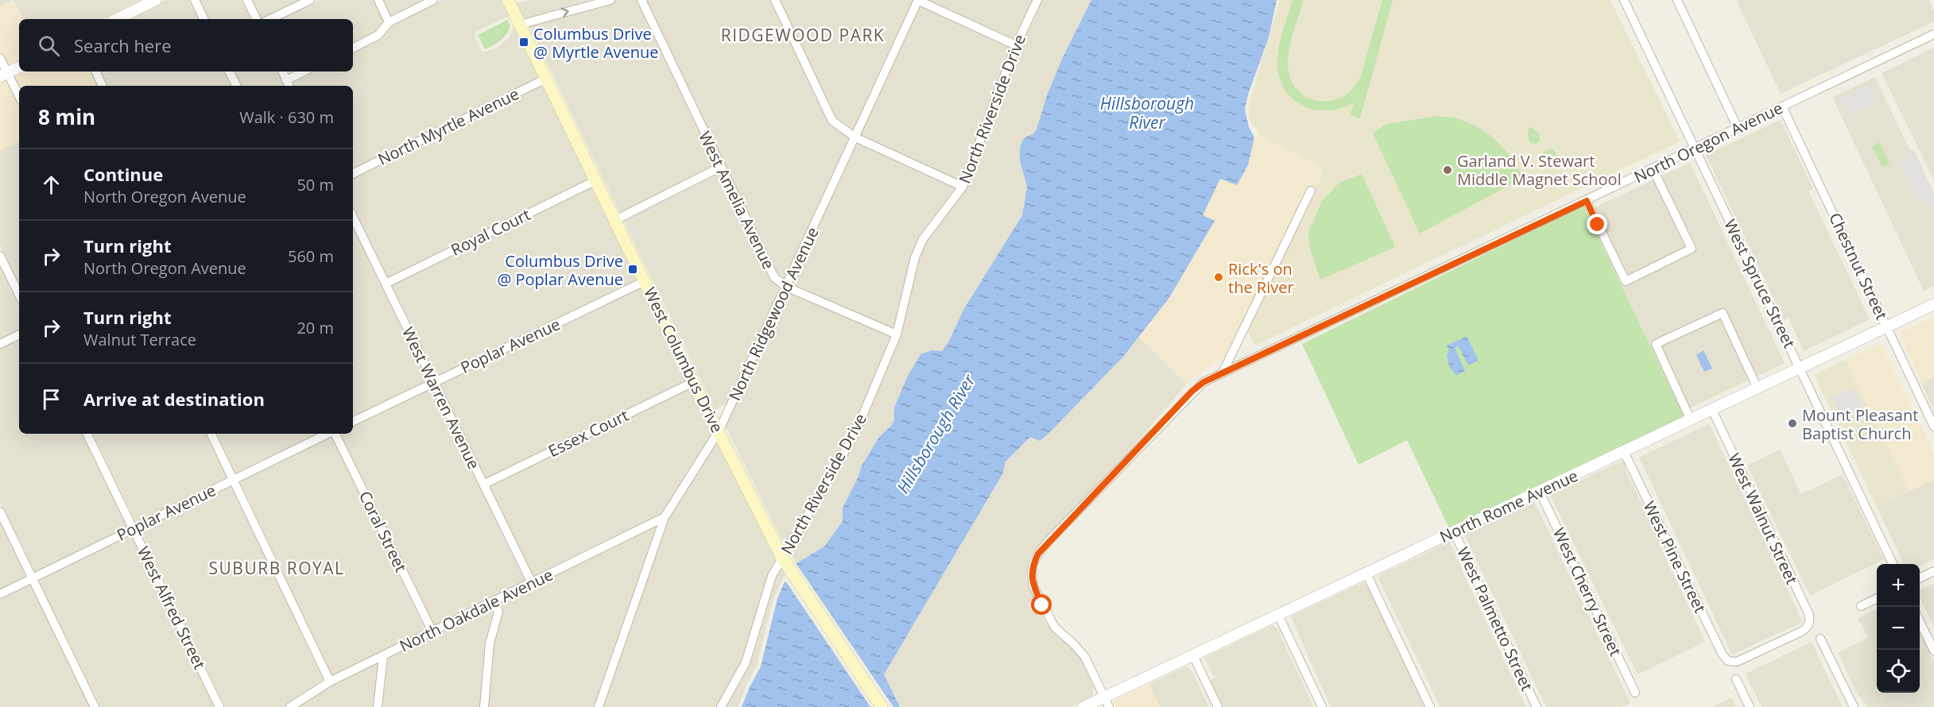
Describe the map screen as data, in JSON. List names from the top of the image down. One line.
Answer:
{"streets":{"main road":["West Columbus Drive"],"street":["North Riverside Drive","North Myrtle Avenue","North Oregon Avenue","West Amelia Avenue","Royal Court","Chestnut Street","West Spruce Street","North Ridgewood Avenue","Poplar Avenue","West Warren Avenue","Essex Court","North Rome Avenue","West Walnut Street","Coral Street","West Pine Street","West Cherry Street","West Alfred Street","North Oakdale Avenue","West Palmetto Street"]},"crossings":[["North Riverside Drive","West Amelia Avenue"],["North Riverside Drive","West Columbus Drive"],["North Myrtle Avenue","West Columbus Drive"],["North Oregon Avenue","Chestnut Street"],["North Oregon Avenue","West Spruce Street"],["North Oregon Avenue","North Rome Avenue"],["West Amelia Avenue","North Ridgewood Avenue"],["Royal Court","West Columbus Drive"],["Royal Court","West Warren Avenue"],["Chestnut Street","North Rome Avenue"],["West Spruce Street","North Rome Avenue"],["North Ridgewood Avenue","West Columbus Drive"],["North Ridgewood Avenue","North Oakdale Avenue"],["Poplar Avenue","West Columbus Drive"],["Poplar Avenue","West Warren Avenue"],["Poplar Avenue","West Alfred Street"],["West Columbus Drive","Essex Court"],["West Warren Avenue","Essex Court"],["West Warren Avenue","North Oakdale Avenue"],["North Rome Avenue","West Walnut Street"],["North Rome Avenue","West Pine Street"],["North Rome Avenue","West Cherry Street"],["North Rome Avenue","West Palmetto Street"],["West Walnut Street","West Pine Street"],["Coral Street","North Oakdale Avenue"]],"districts":["RIDGEWOOD PARK","SUBURB ROYAL"],"water":["Hillsborough River"],"places":{"transit":["Columbus Drive @ Myrtle Avenue","Columbus Drive @ Poplar Avenue"],"other":["Garland V. Stewart Middle Magnet School","Rick's on the River","Mount Pleasant Baptist Church"]},"page":{"search":"Search here","heading":["8 min","Walk · 630 m"],"list":[["Continue","North Oregon Avenue","50 m"],["Turn right","North Oregon Avenue","560 m"],["Turn right","Walnut Terrace","20 m"],"Arrive at destination"],"map_buttons":["+","−"]}}
